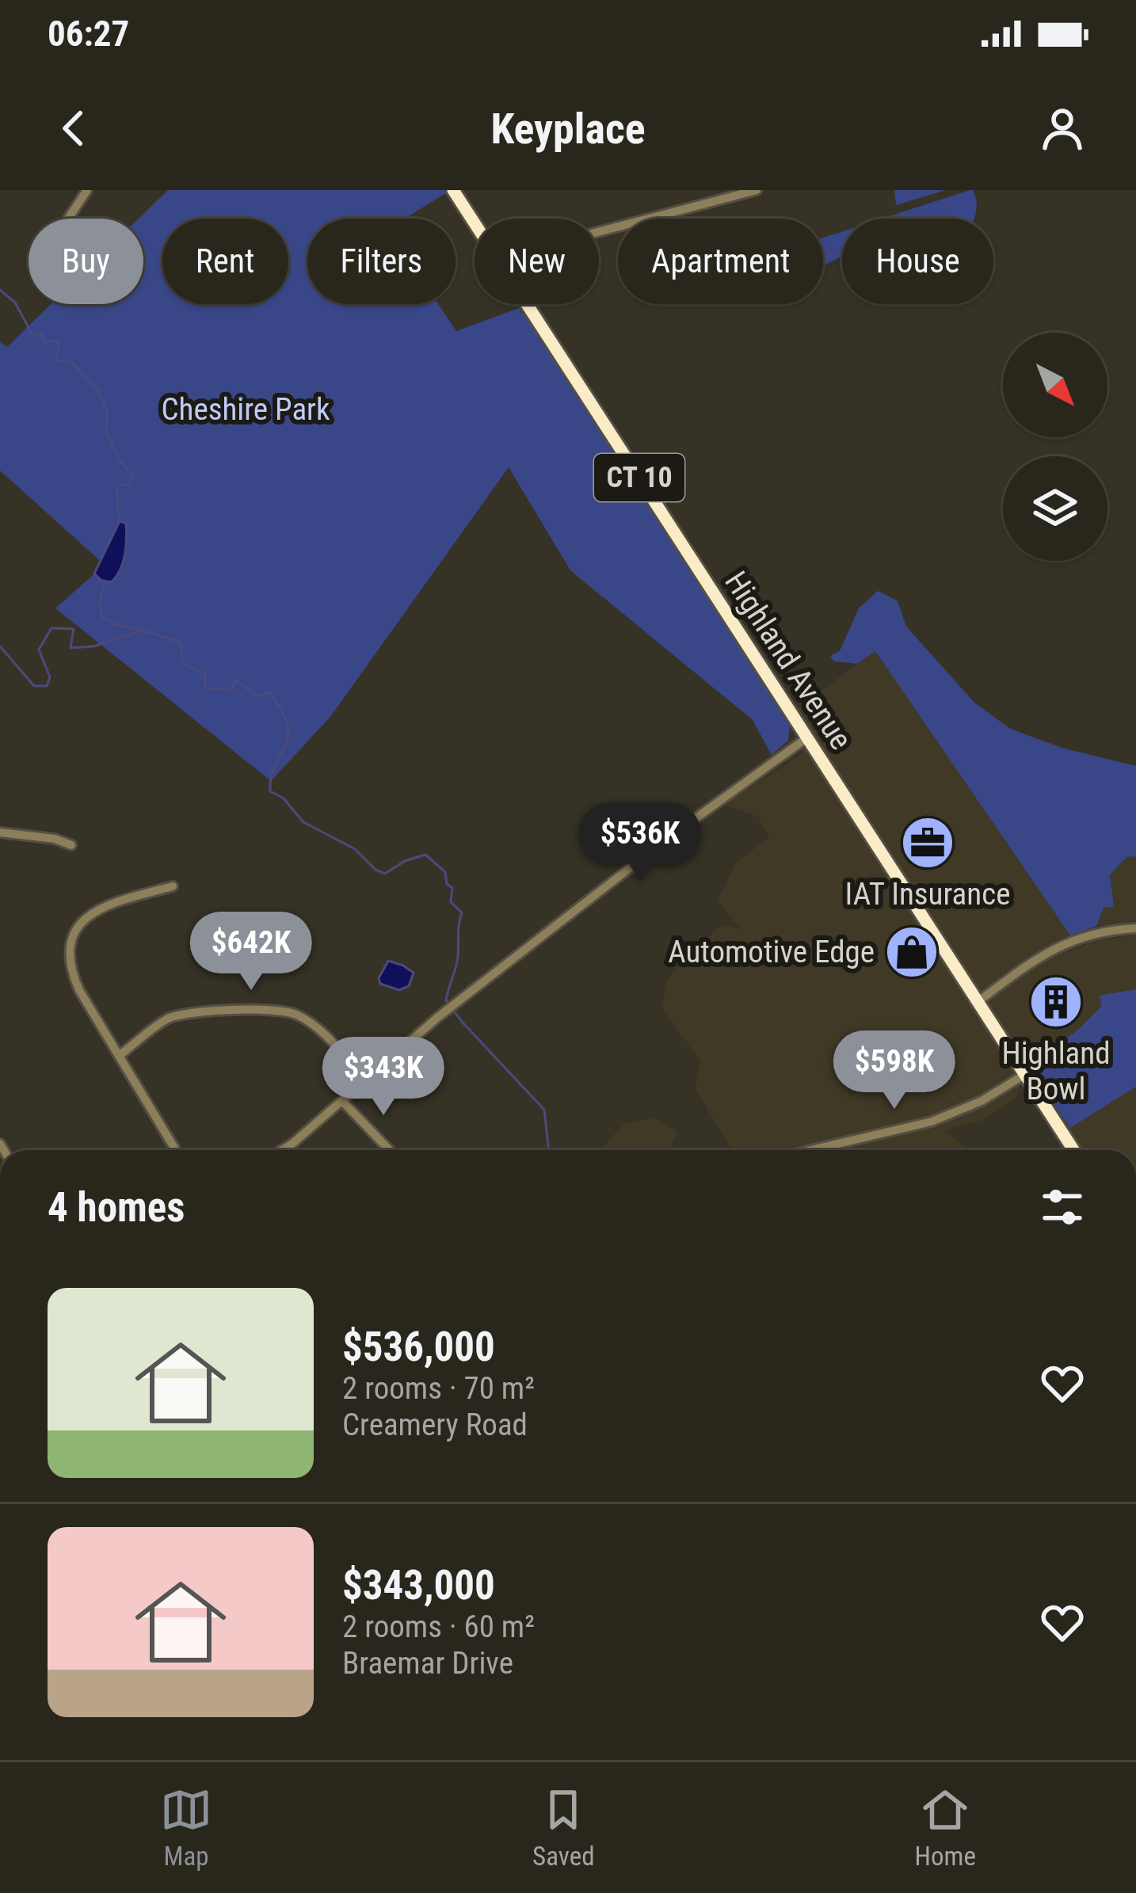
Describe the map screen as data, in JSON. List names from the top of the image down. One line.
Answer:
{"streets":{"highway":["CT 10","Highland Avenue"]},"parks":["Cheshire Park"],"places":{"office":["IAT Insurance"],"shop":["Automotive Edge"],"building":["Highland Bowl"]},"north":"bottom right","page":{"status":"06:27","header":"Keyplace","chip":["Buy","Rent","Filters","New","Apartment","House"],"price":["$536K","$642K","$598K","$343K"],"heading":"4 homes","list":[{"name":"$536,000","note":"2 rooms · 70 m² · Creamery Road"},{"name":"$343,000","note":"2 rooms · 60 m² · Braemar Drive"}],"tabs":["Map","Saved","Home"]}}
